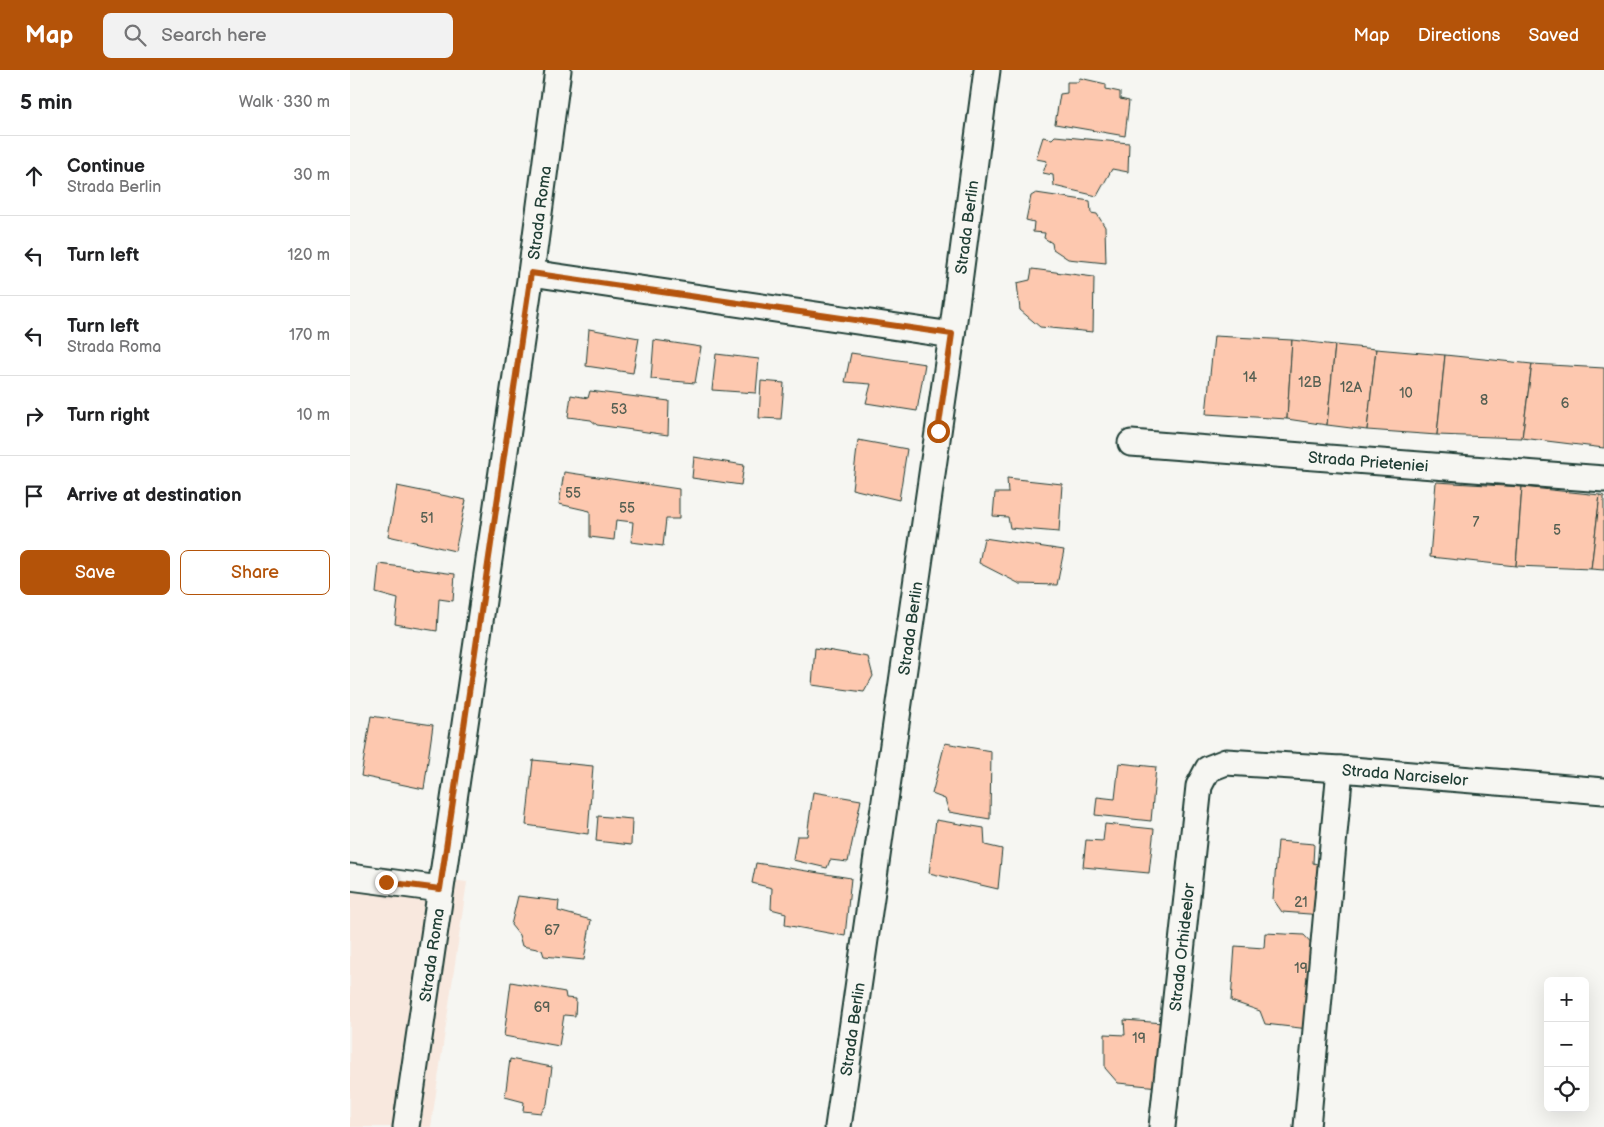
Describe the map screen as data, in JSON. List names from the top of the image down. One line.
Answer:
{"streets":{"street":["Strada Roma","Strada Berlin","Strada Prieteniei","Strada Narciselor","Strada Orhideelor"]},"crossings":[["Strada Narciselor","Strada Orhideelor"]],"house_numbers":["14","12B","12A","10","8","6","53","55","55","51","7","5","21","67","19","69","19"],"page":{"header":"Map","search":"Search here","nav":["Map","Directions","Saved"],"heading":["5 min","Walk · 330 m"],"list":[["Continue","Strada Berlin","30 m"],["Turn left","120 m"],["Turn left","Strada Roma","170 m"],["Turn right","10 m"],"Arrive at destination"],"buttons":["Save","Share"],"map_buttons":["+","−"]}}
